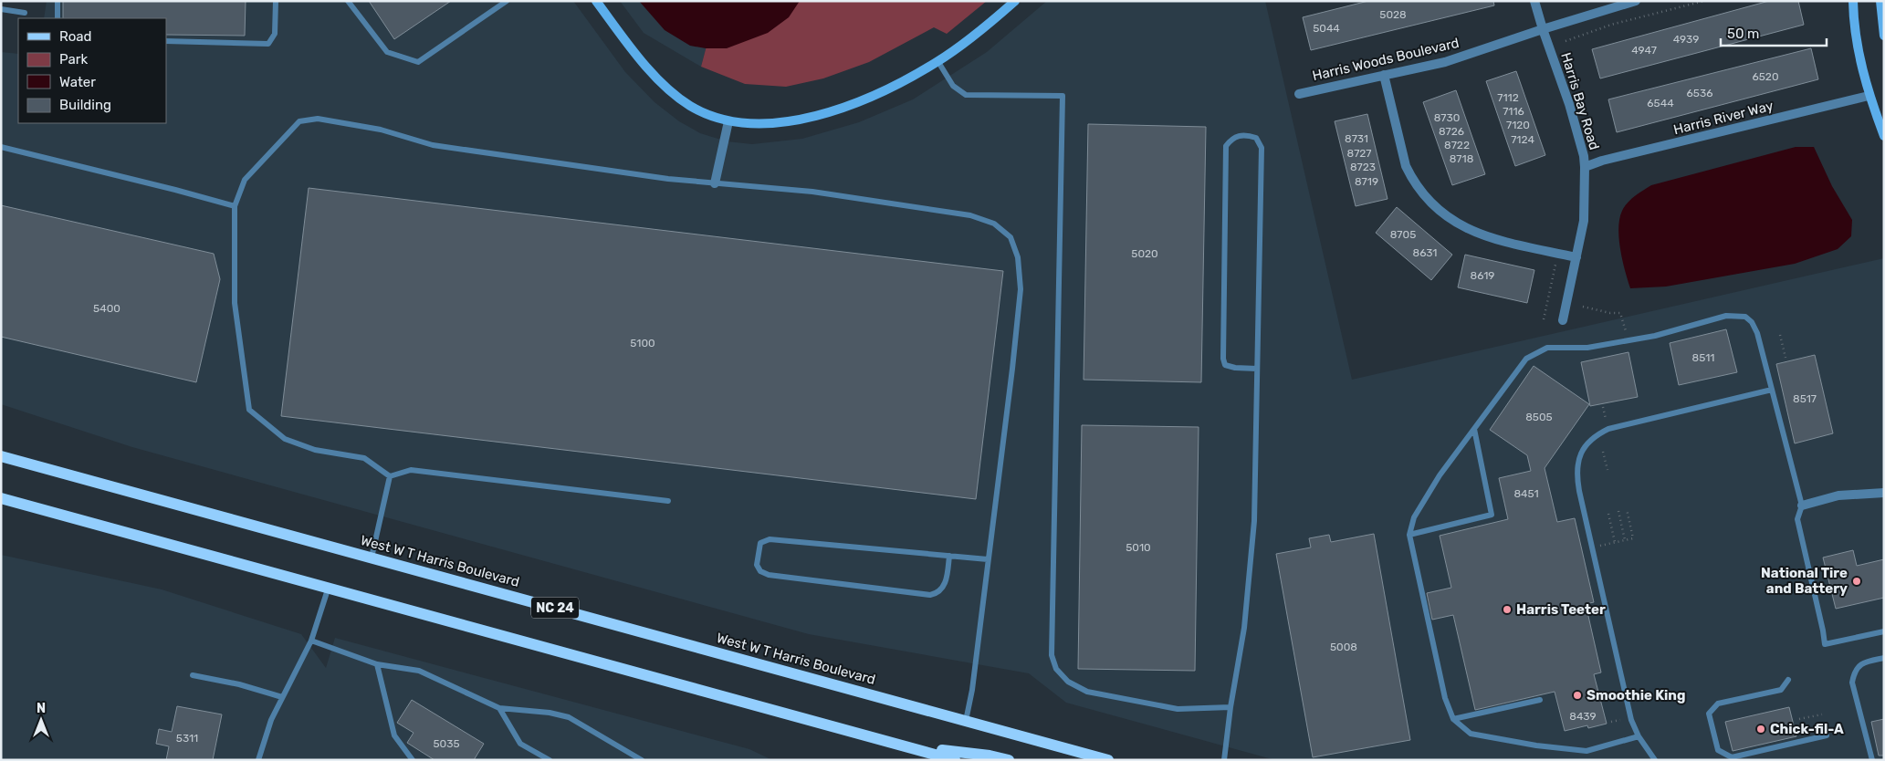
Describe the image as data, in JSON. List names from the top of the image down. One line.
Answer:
{"streets":{"main road":["West W T Harris Boulevard","NC 24"],"street":["Harris Woods Boulevard","Harris Bay Road","Harris River Way"]},"crossings":[["Harris Woods Boulevard","Harris Bay Road"],["Harris Bay Road","Harris River Way"]],"places":["National Tire and Battery","Harris Teeter","Smoothie King","Chick-fil-A"],"house_numbers":["5028","5044","4939","4947","6520","6536","7112","6544","7116","8730","7120","8726","8731","7124","8722","8727","8718","8723","8719","8705","8631","5020","8619","5400","5100","8511","8517","8505","8451","5010","5008","8439","5311","5035"],"legend":["Road","Park","Water","Building"],"scale_bar":"50 m","north":"top"}
